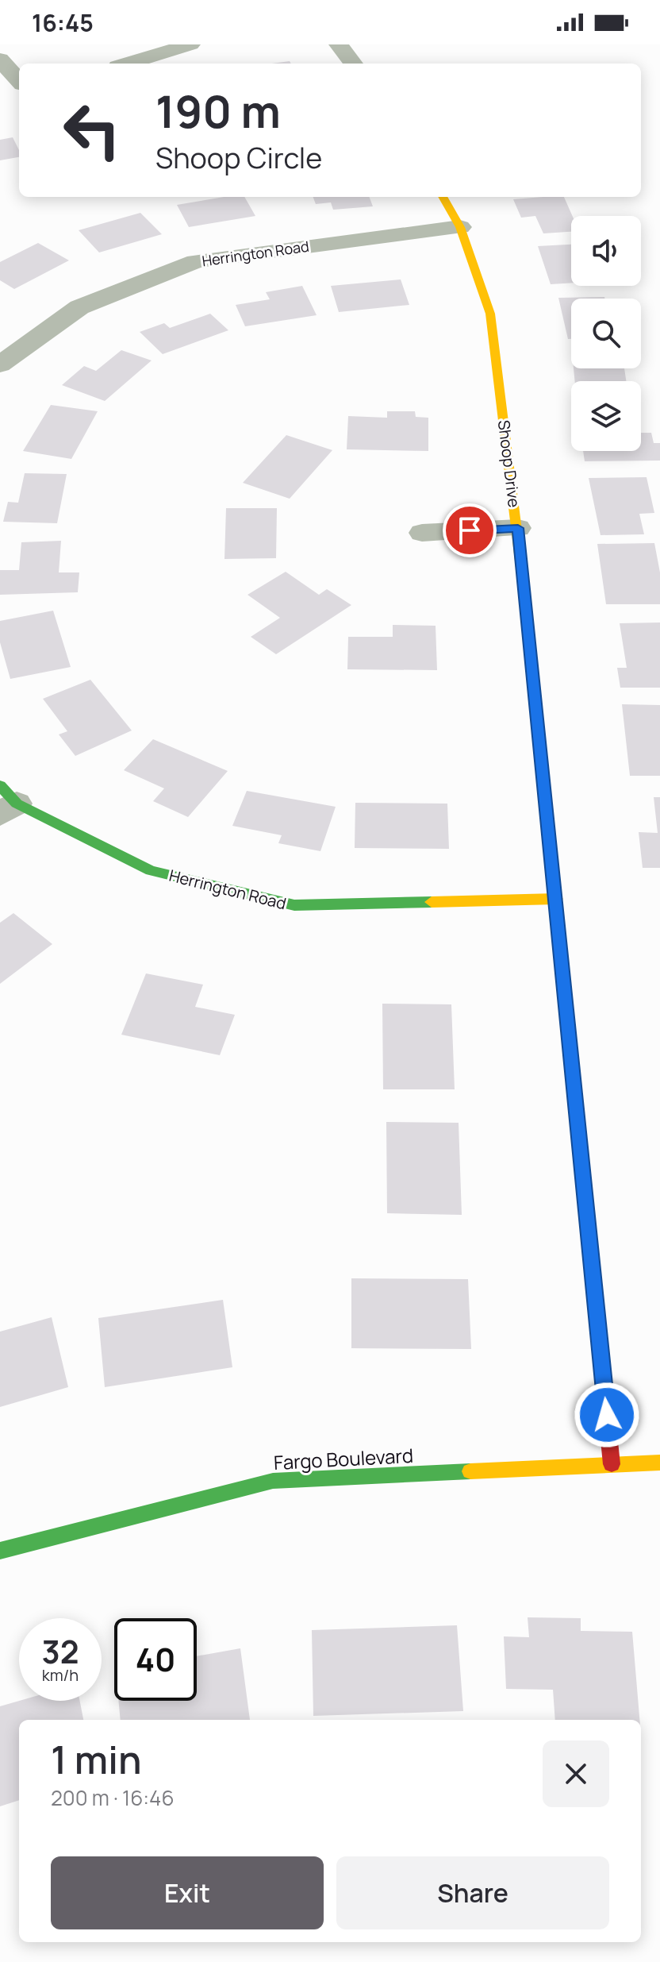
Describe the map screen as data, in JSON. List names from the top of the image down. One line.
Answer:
{"streets":{"street":["Herrington Road","Shoop Drive","Fargo Boulevard"]},"crossings":[["Herrington Road","Shoop Drive"],["Shoop Drive","Fargo Boulevard"]],"page":{"status":"16:45","turn":["190 m","Shoop Circle"],"speed":"32 km/h","limit":"40","heading":["1 min","200 m · 16:46"],"buttons":["Exit","Share"]}}
